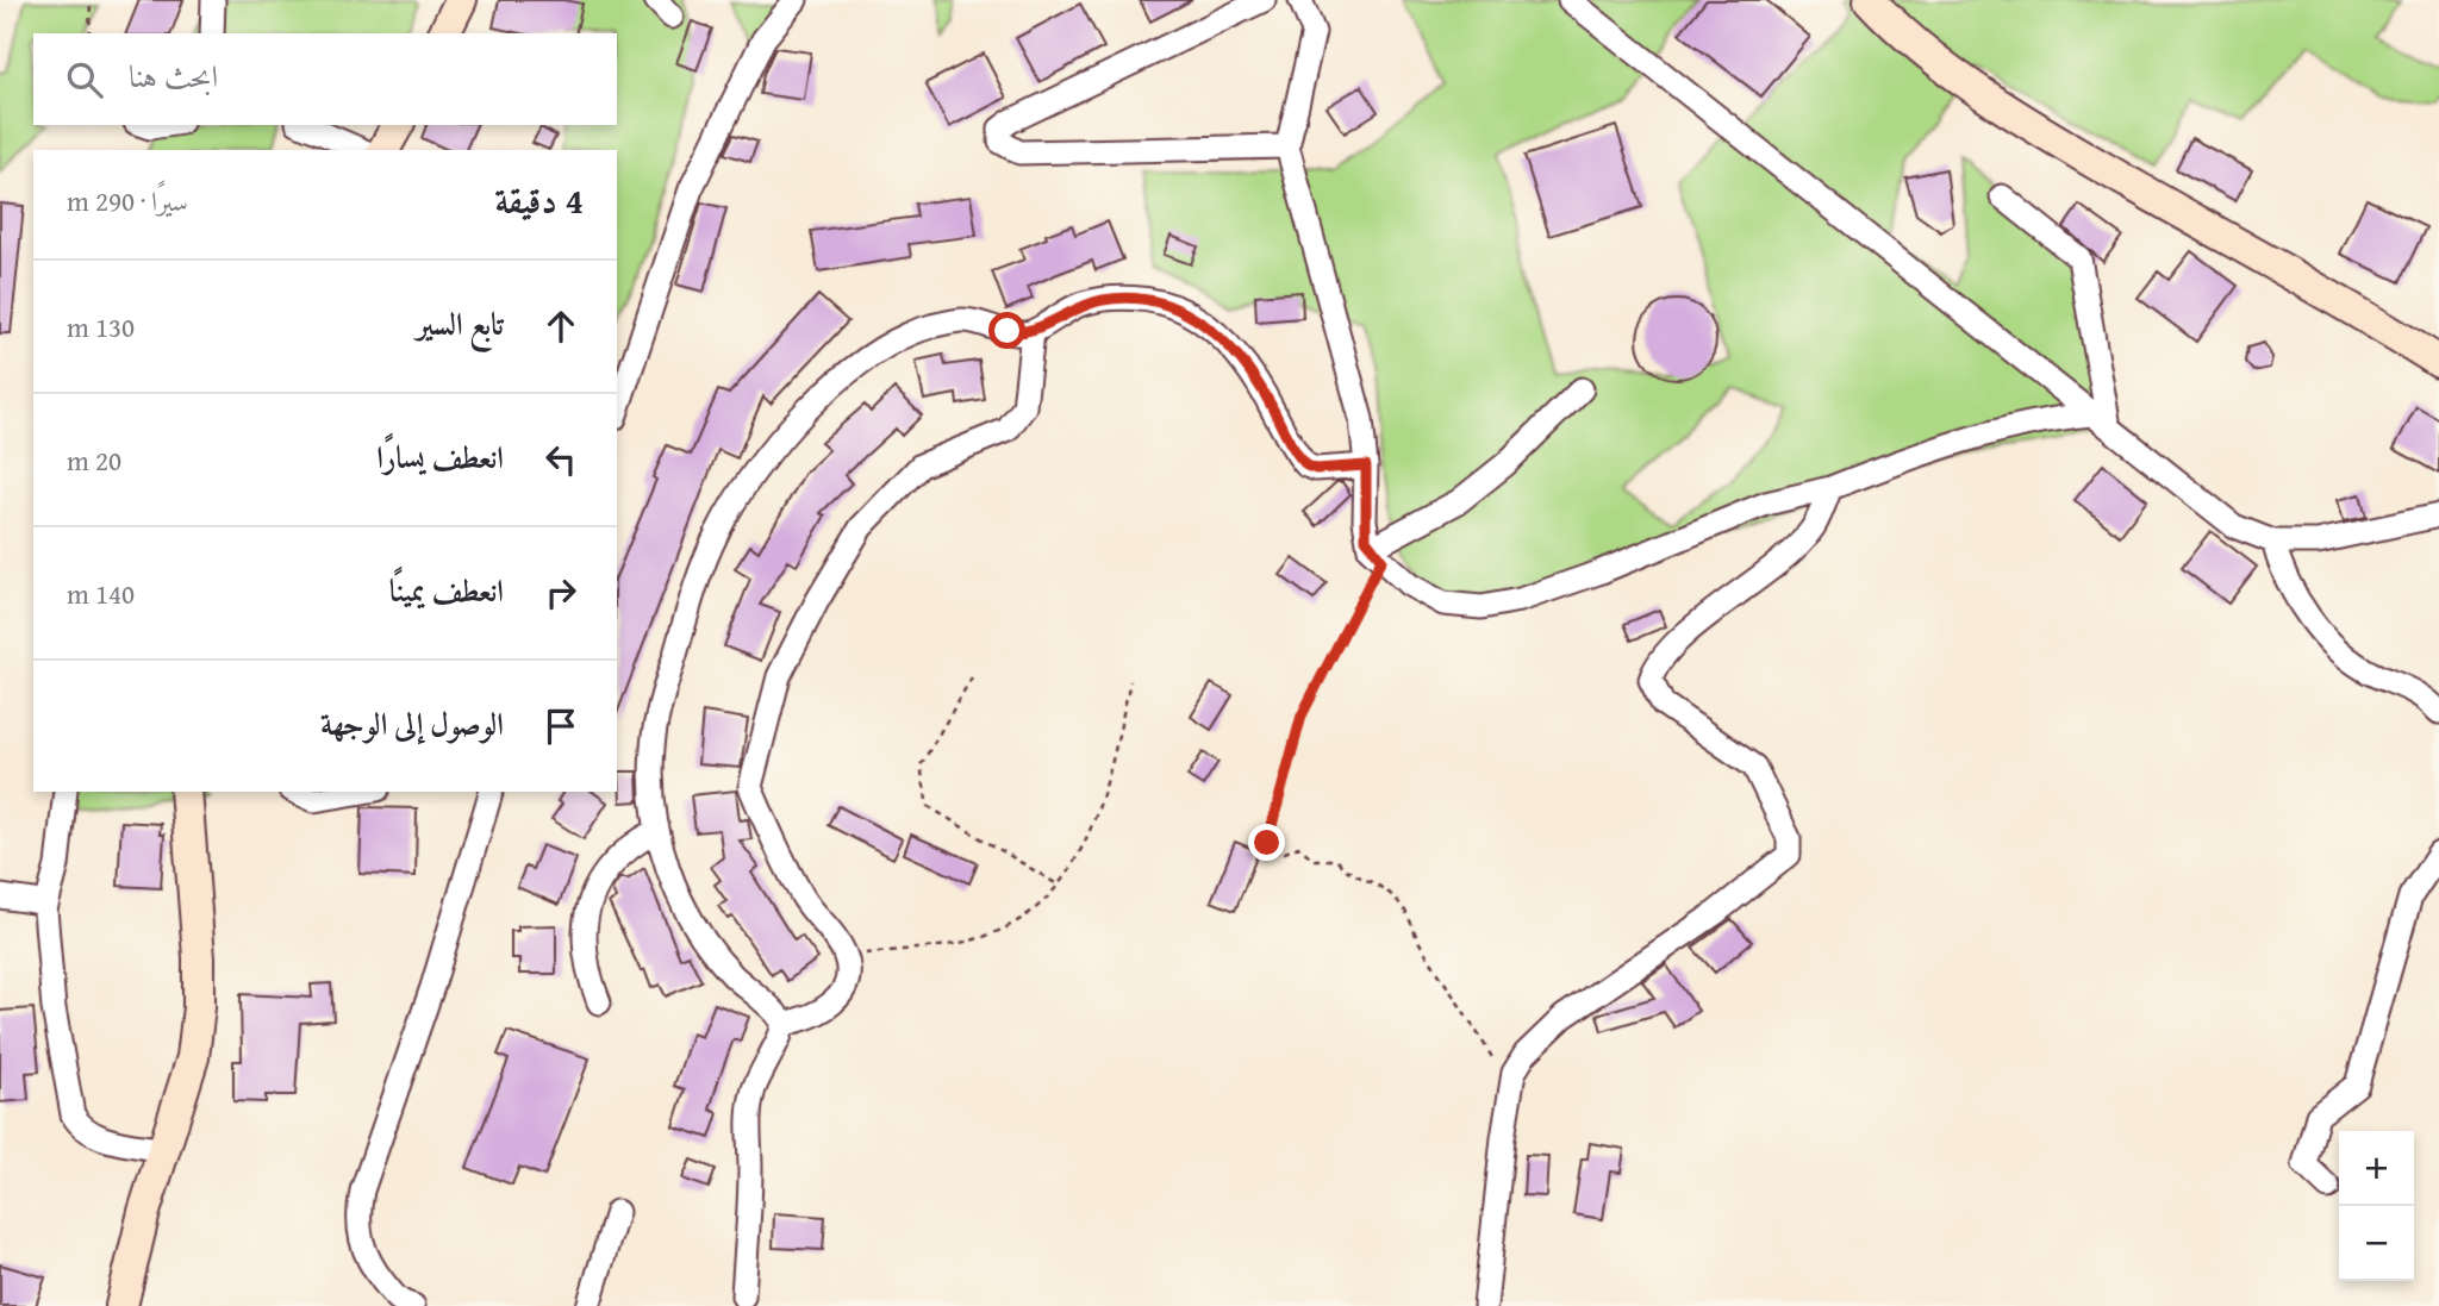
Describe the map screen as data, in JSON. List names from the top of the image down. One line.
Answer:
{"page":{"search":"ابحث هنا","heading":["4 دقيقة","سيرًا · 290 m"],"list":[["تابع السير","130 m"],["انعطف يسارًا","20 m"],["انعطف يمينًا","140 m"],"الوصول إلى الوجهة"],"map_buttons":["+","−"]}}
